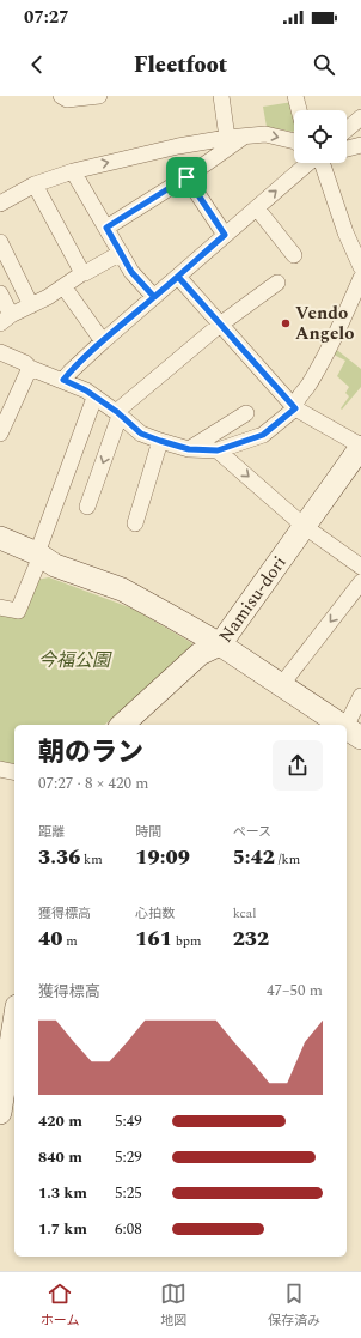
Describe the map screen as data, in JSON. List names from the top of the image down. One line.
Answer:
{"streets":{"street":["Namisu-dori"]},"parks":["今福公園"],"places":["Vendo Angelo"],"page":{"status":"07:27","header":"Fleetfoot","heading":["朝のラン","07:27 · 8 × 420 m"],"stats":[["距離","3.36 km"],["時間","19:09"],["ペース","5:42 /km"],["獲得標高","40 m"],["心拍数","161 bpm"],["kcal","232"]],"chart":["獲得標高","47–50 m"],"list":[{"name":"420 m","note":"5:49"},{"name":"840 m","note":"5:29"},{"name":"1.3 km","note":"5:25"},{"name":"1.7 km","note":"6:08"}],"tabs":["ホーム","地図","保存済み"]}}
